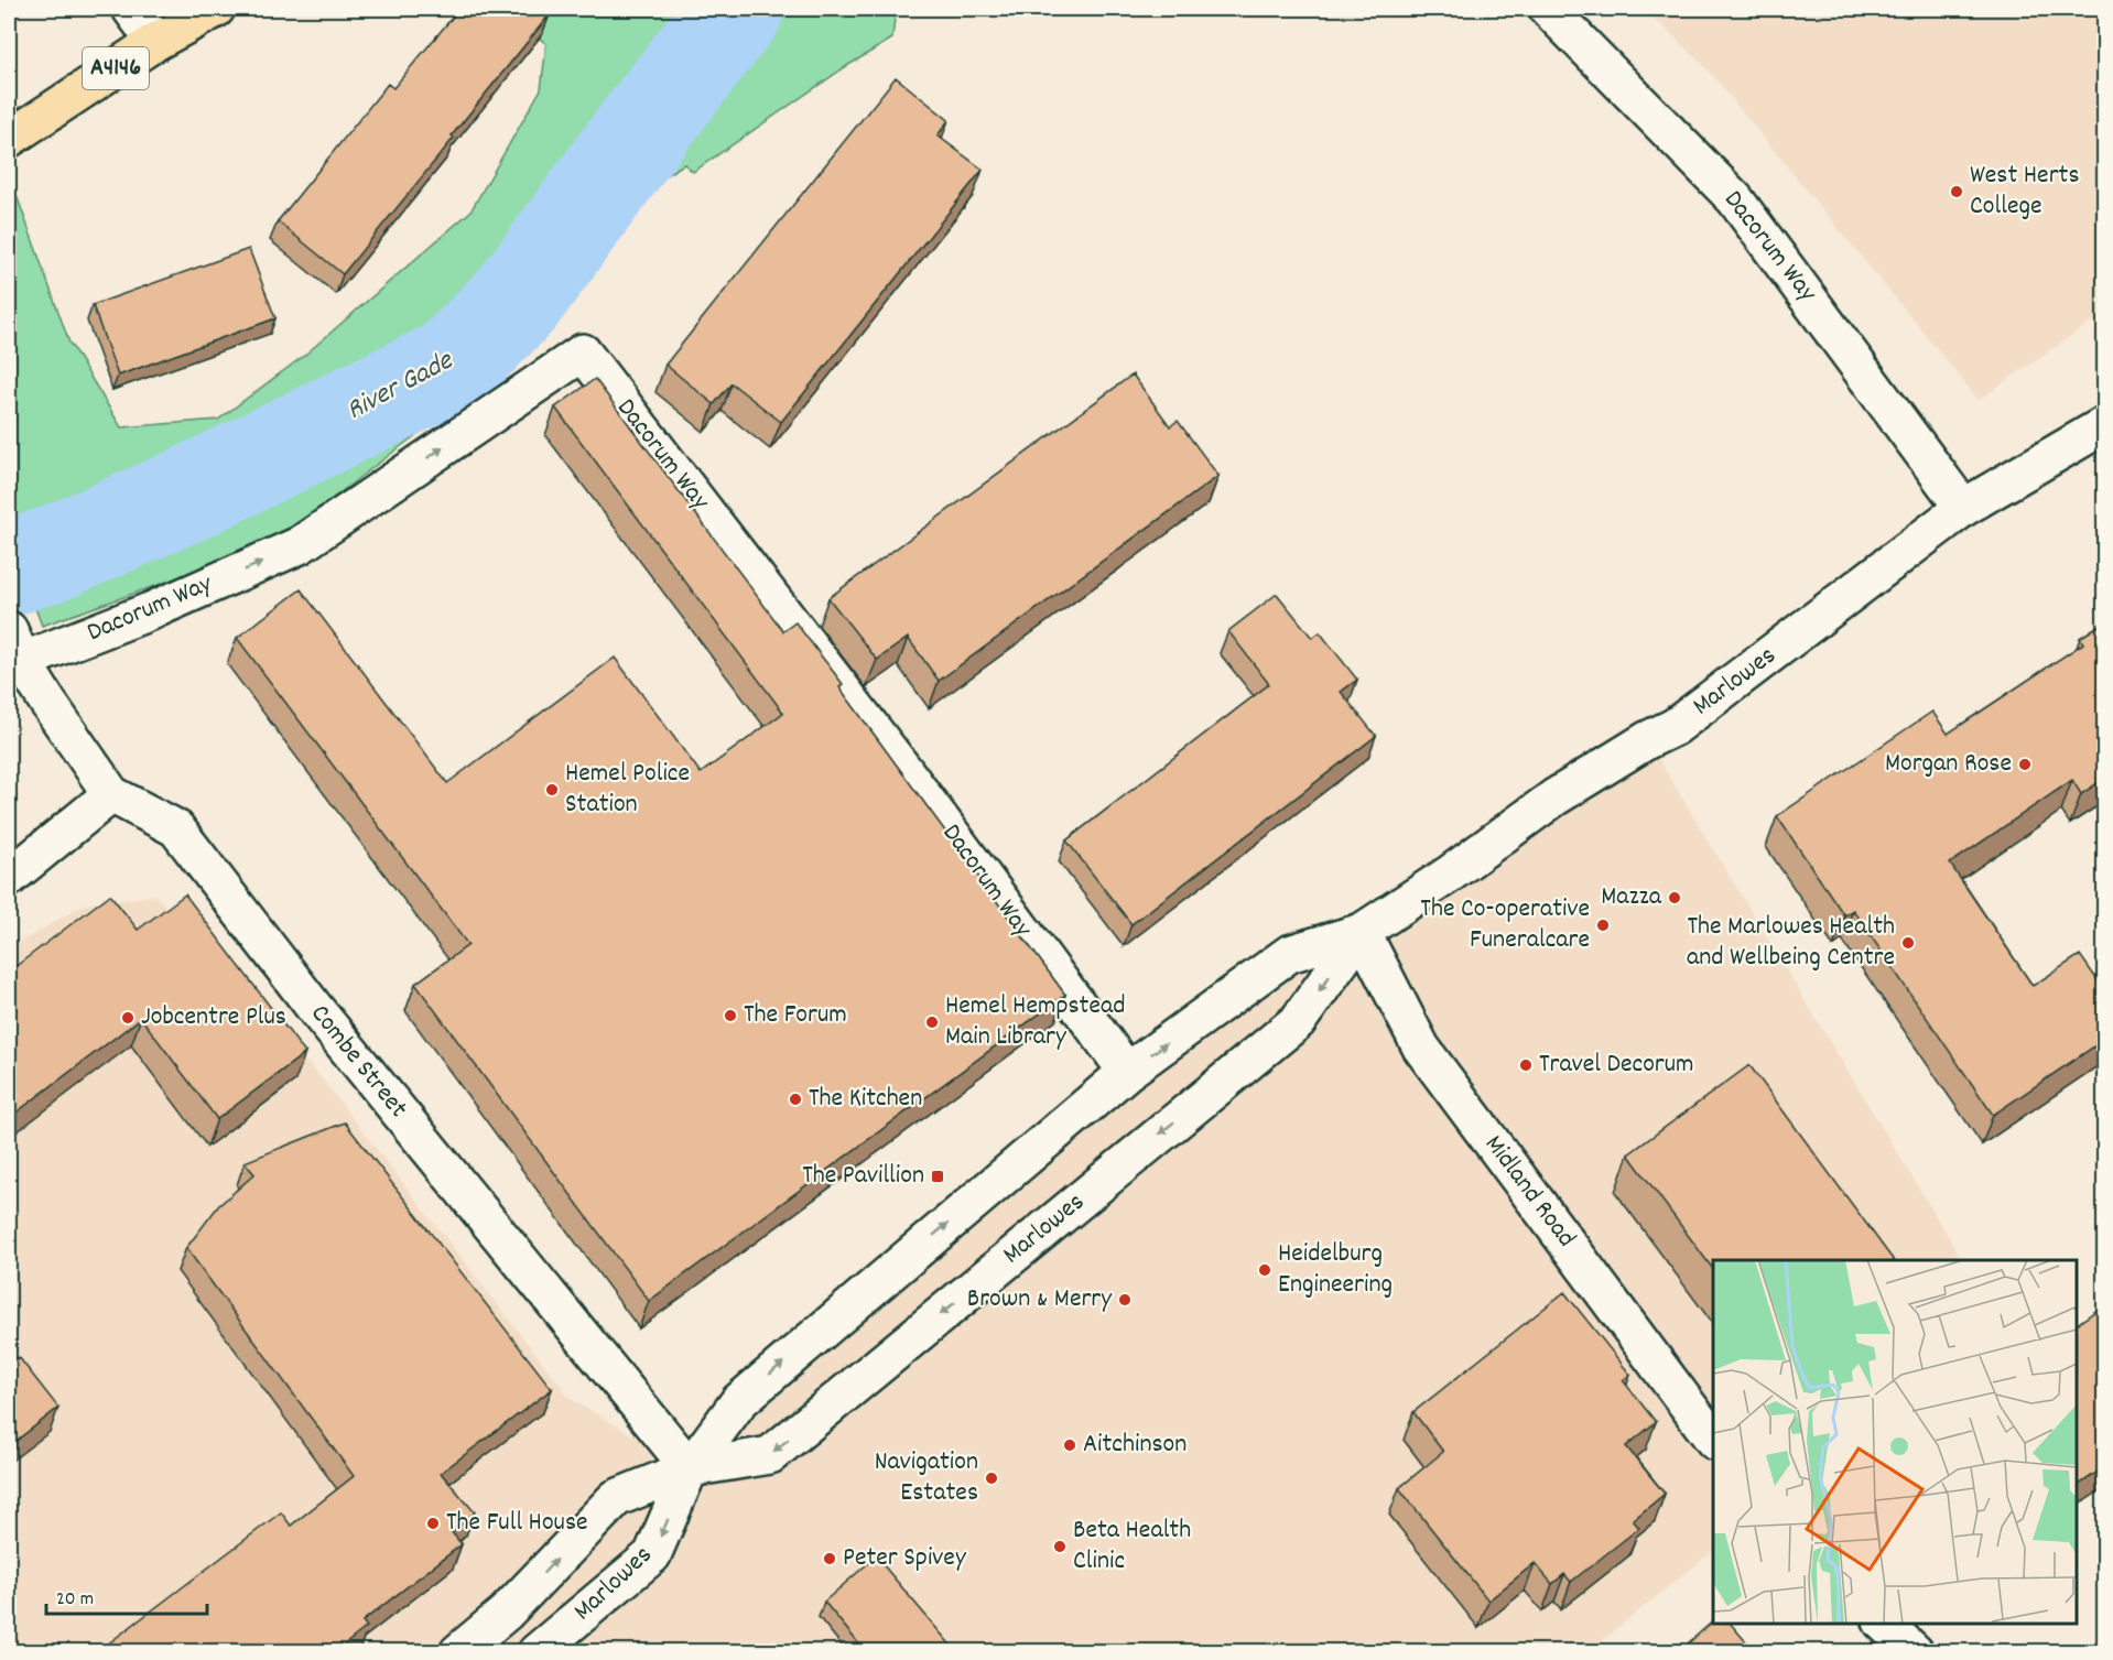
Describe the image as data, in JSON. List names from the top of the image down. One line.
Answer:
{"streets":{"main road":["A4146"],"street":["Dacorum Way","Marlowes","Combe Street","Midland Road"]},"crossings":[["Dacorum Way","Marlowes"],["Dacorum Way","Combe Street"],["Marlowes","Combe Street"],["Marlowes","Midland Road"]],"water":["River Gade"],"places":{"other":["West Herts College","Morgan Rose","Hemel Police Station","Mazza","The Co-operative Funeralcare","The Marlowes Health and Wellbeing Centre","The Forum","Jobcentre Plus","Hemel Hempstead Main Library","Travel Decorum","The Kitchen","Heidelburg Engineering","Brown & Merry","Aitchinson","Navigation Estates","The Full House","Beta Health Clinic","Peter Spivey"],"transit":["The Pavillion"]},"scale_bar":"20 m"}
